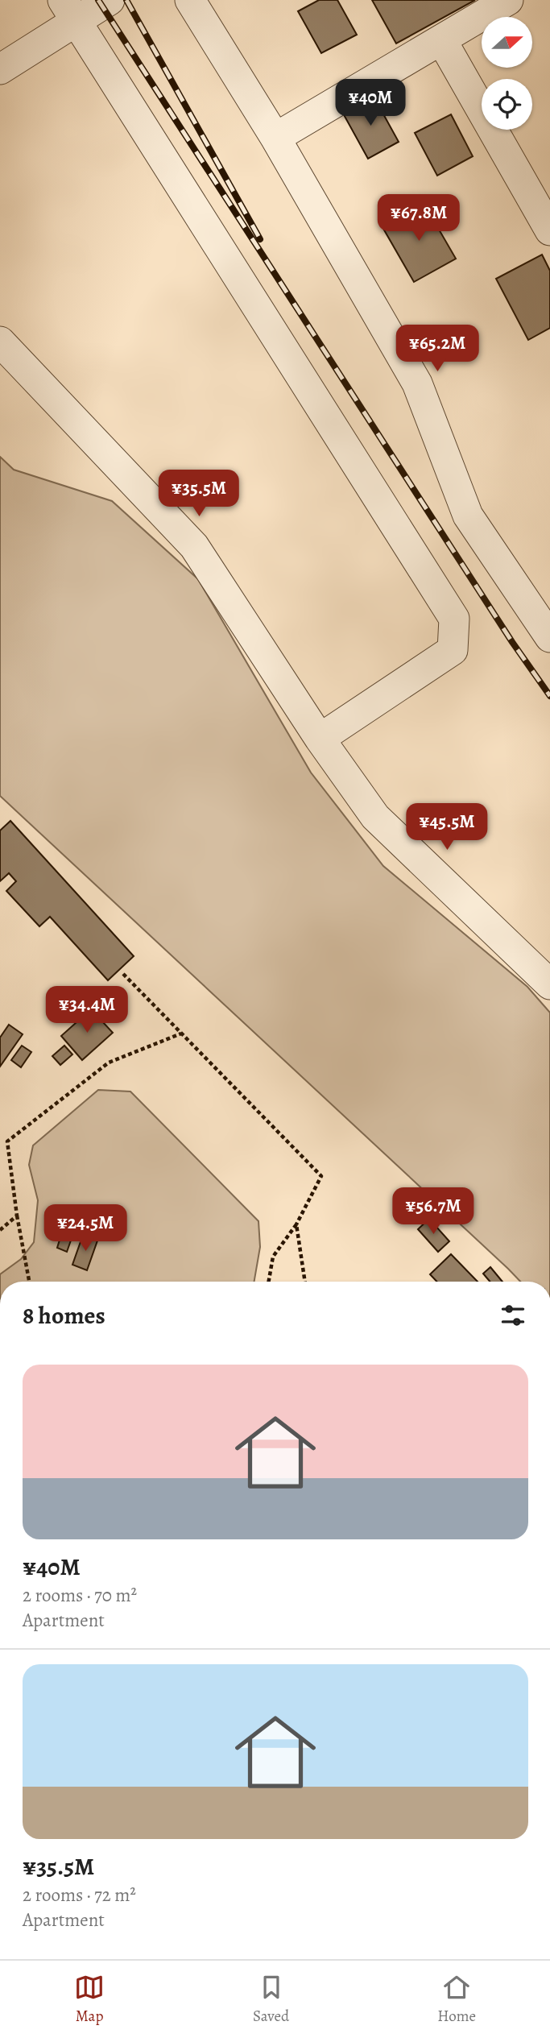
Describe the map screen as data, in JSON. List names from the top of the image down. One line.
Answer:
{"north":"right","page":{"price":["¥40M","¥67.8M","¥65.2M","¥35.5M","¥45.5M","¥34.4M","¥56.7M","¥24.5M"],"heading":"8 homes","list":[{"name":"¥40M","note":"2 rooms · 70 m² · Apartment"},{"name":"¥35.5M","note":"2 rooms · 72 m² · Apartment"}],"tabs":["Map","Saved","Home"]}}
